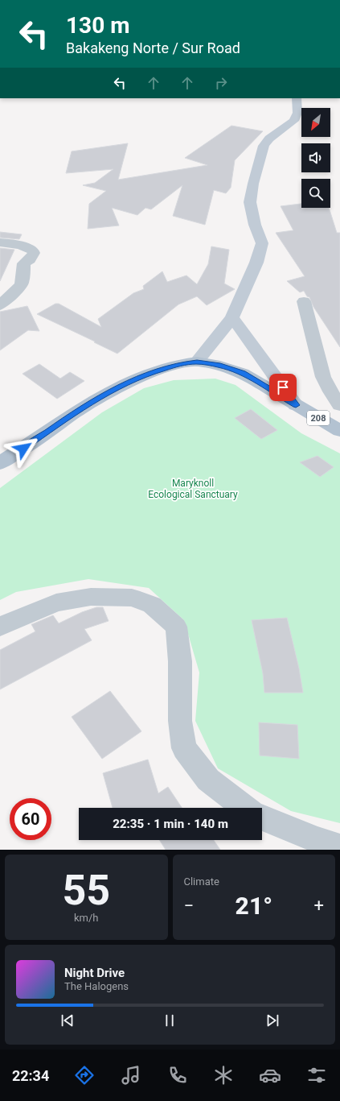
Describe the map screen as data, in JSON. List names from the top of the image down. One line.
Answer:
{"streets":{"main road":["208"]},"parks":["Maryknoll Ecological Sanctuary"],"north":"bottom left","page":{"turn":["130 m","Bakakeng Norte / Sur Road"],"limit":"60","trip":"22:35 · 1 min · 140 m","tile":[["55","km/h"],"Climate"],"heat":["−","21°","+"],"song":["Night Drive","The Halogens"],"tabs":"22:34"}}
